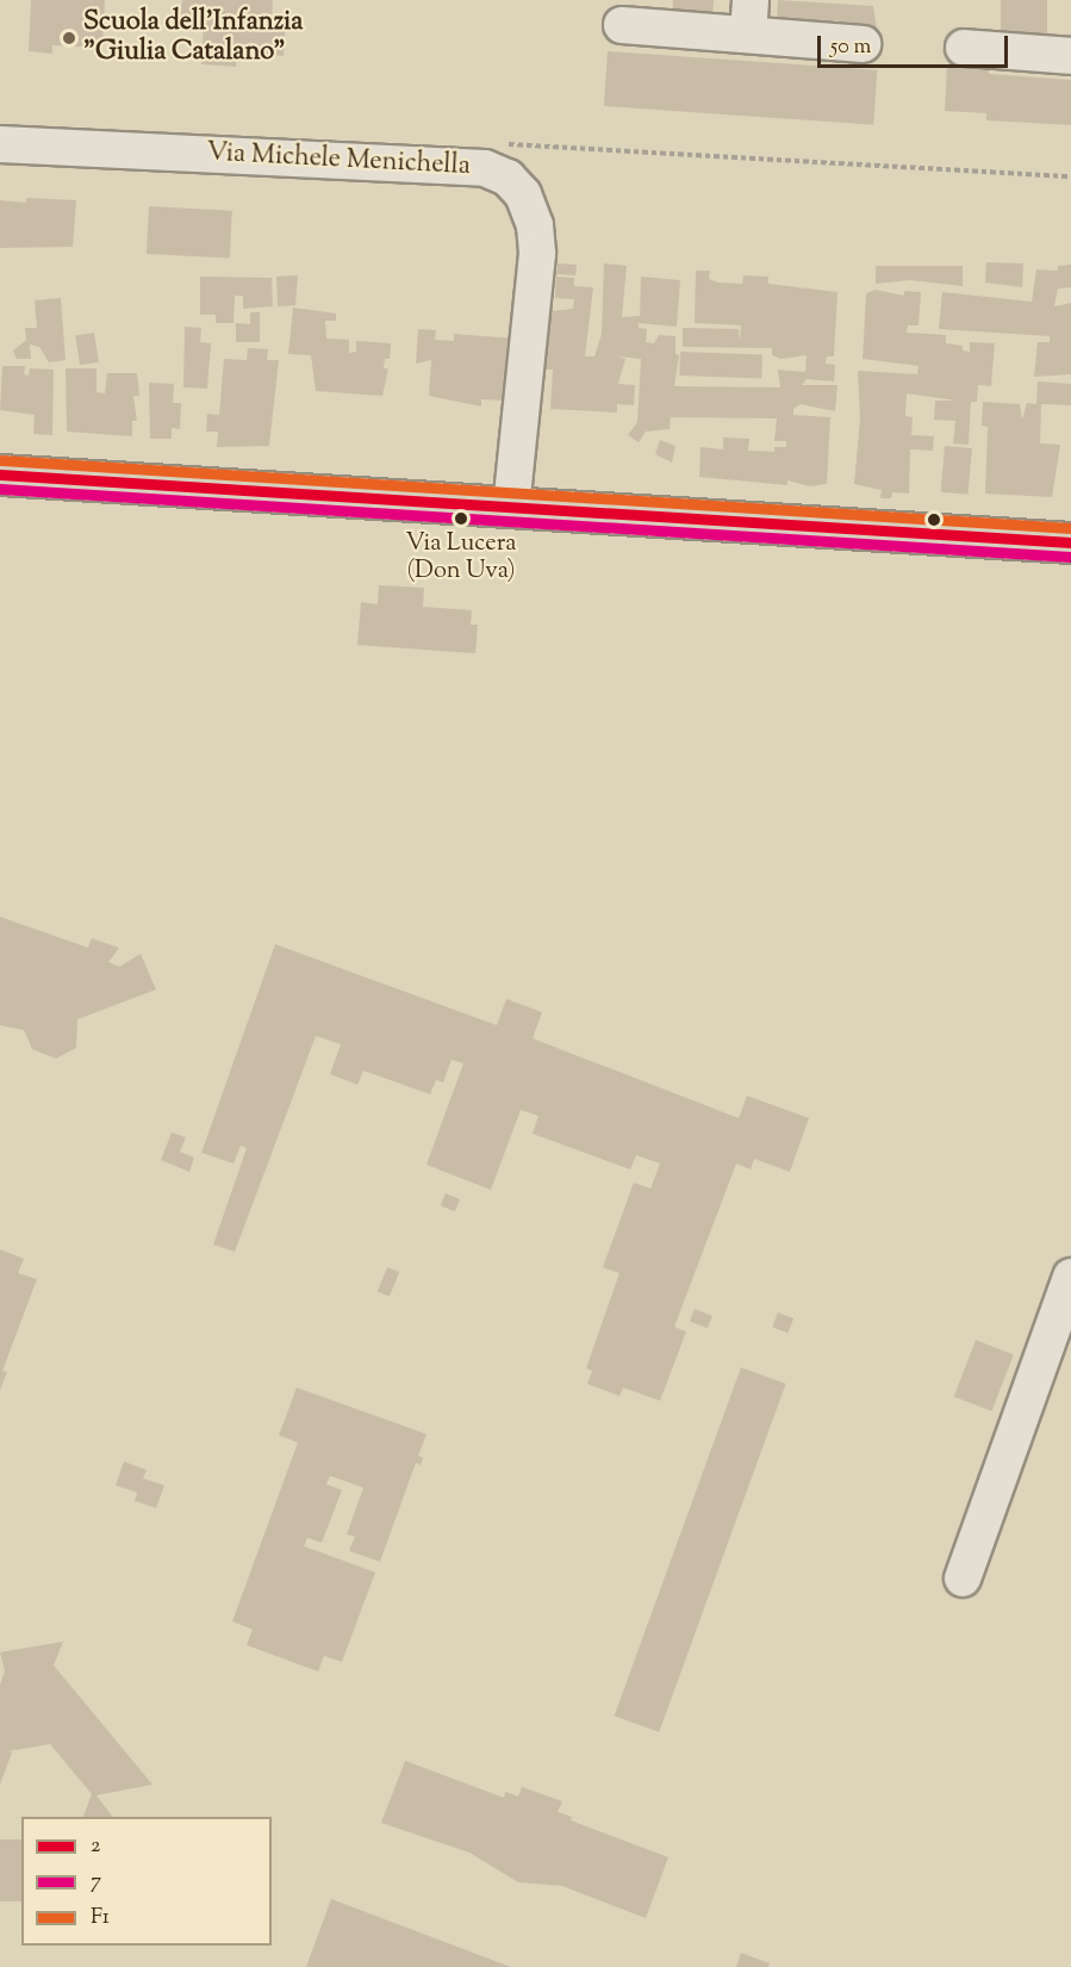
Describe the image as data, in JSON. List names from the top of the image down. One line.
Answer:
{"streets":{"street":["Via Michele Menichella"]},"places":["Scuola dell'Infanzia \"Giulia Catalano\"","Via Lucera (Don Uva)"],"lines":["transit line F1","transit line 2","transit line 7"],"legend":["2","7","F1"],"scale_bar":"50 m"}
